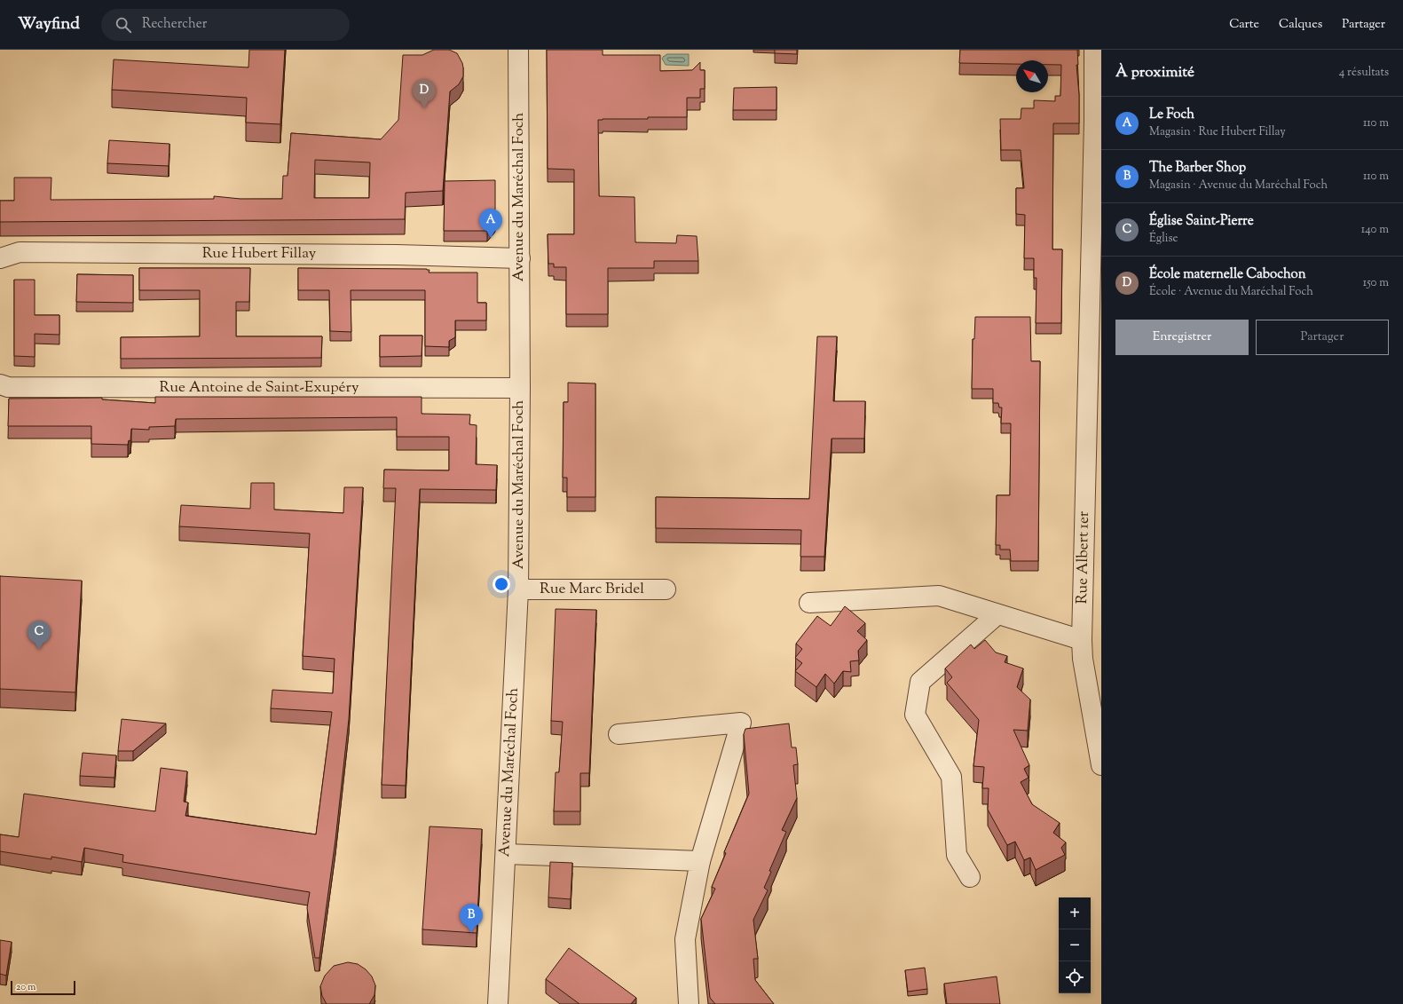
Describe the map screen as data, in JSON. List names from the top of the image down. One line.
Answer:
{"streets":{"street":["Avenue du Maréchal Foch","Rue Hubert Fillay","Rue Antoine de Saint-Exupéry","Rue Albert 1er","Rue Marc Bridel"]},"crossings":[["Avenue du Maréchal Foch","Rue Hubert Fillay"],["Avenue du Maréchal Foch","Rue Antoine de Saint-Exupéry"],["Avenue du Maréchal Foch","Rue Marc Bridel"]],"scale_bar":"20 m","north":"top left","page":{"header":"Wayfind","search":"Rechercher","nav":["Carte","Calques","Partager"],"heading":["À proximité","4 résultats"],"pins":["D","A","C","B"],"list":[{"mark":"A","name":"Le Foch","note":"Magasin · Rue Hubert Fillay","value":"110 m"},{"mark":"B","name":"The Barber Shop","note":"Magasin · Avenue du Maréchal Foch","value":"110 m"},{"mark":"C","name":"Église Saint-Pierre","note":"Église","value":"140 m"},{"mark":"D","name":"École maternelle Cabochon","note":"École · Avenue du Maréchal Foch","value":"150 m"}],"buttons":["Enregistrer","Partager"],"map_buttons":["+","−"],"scale":"20 m"}}
